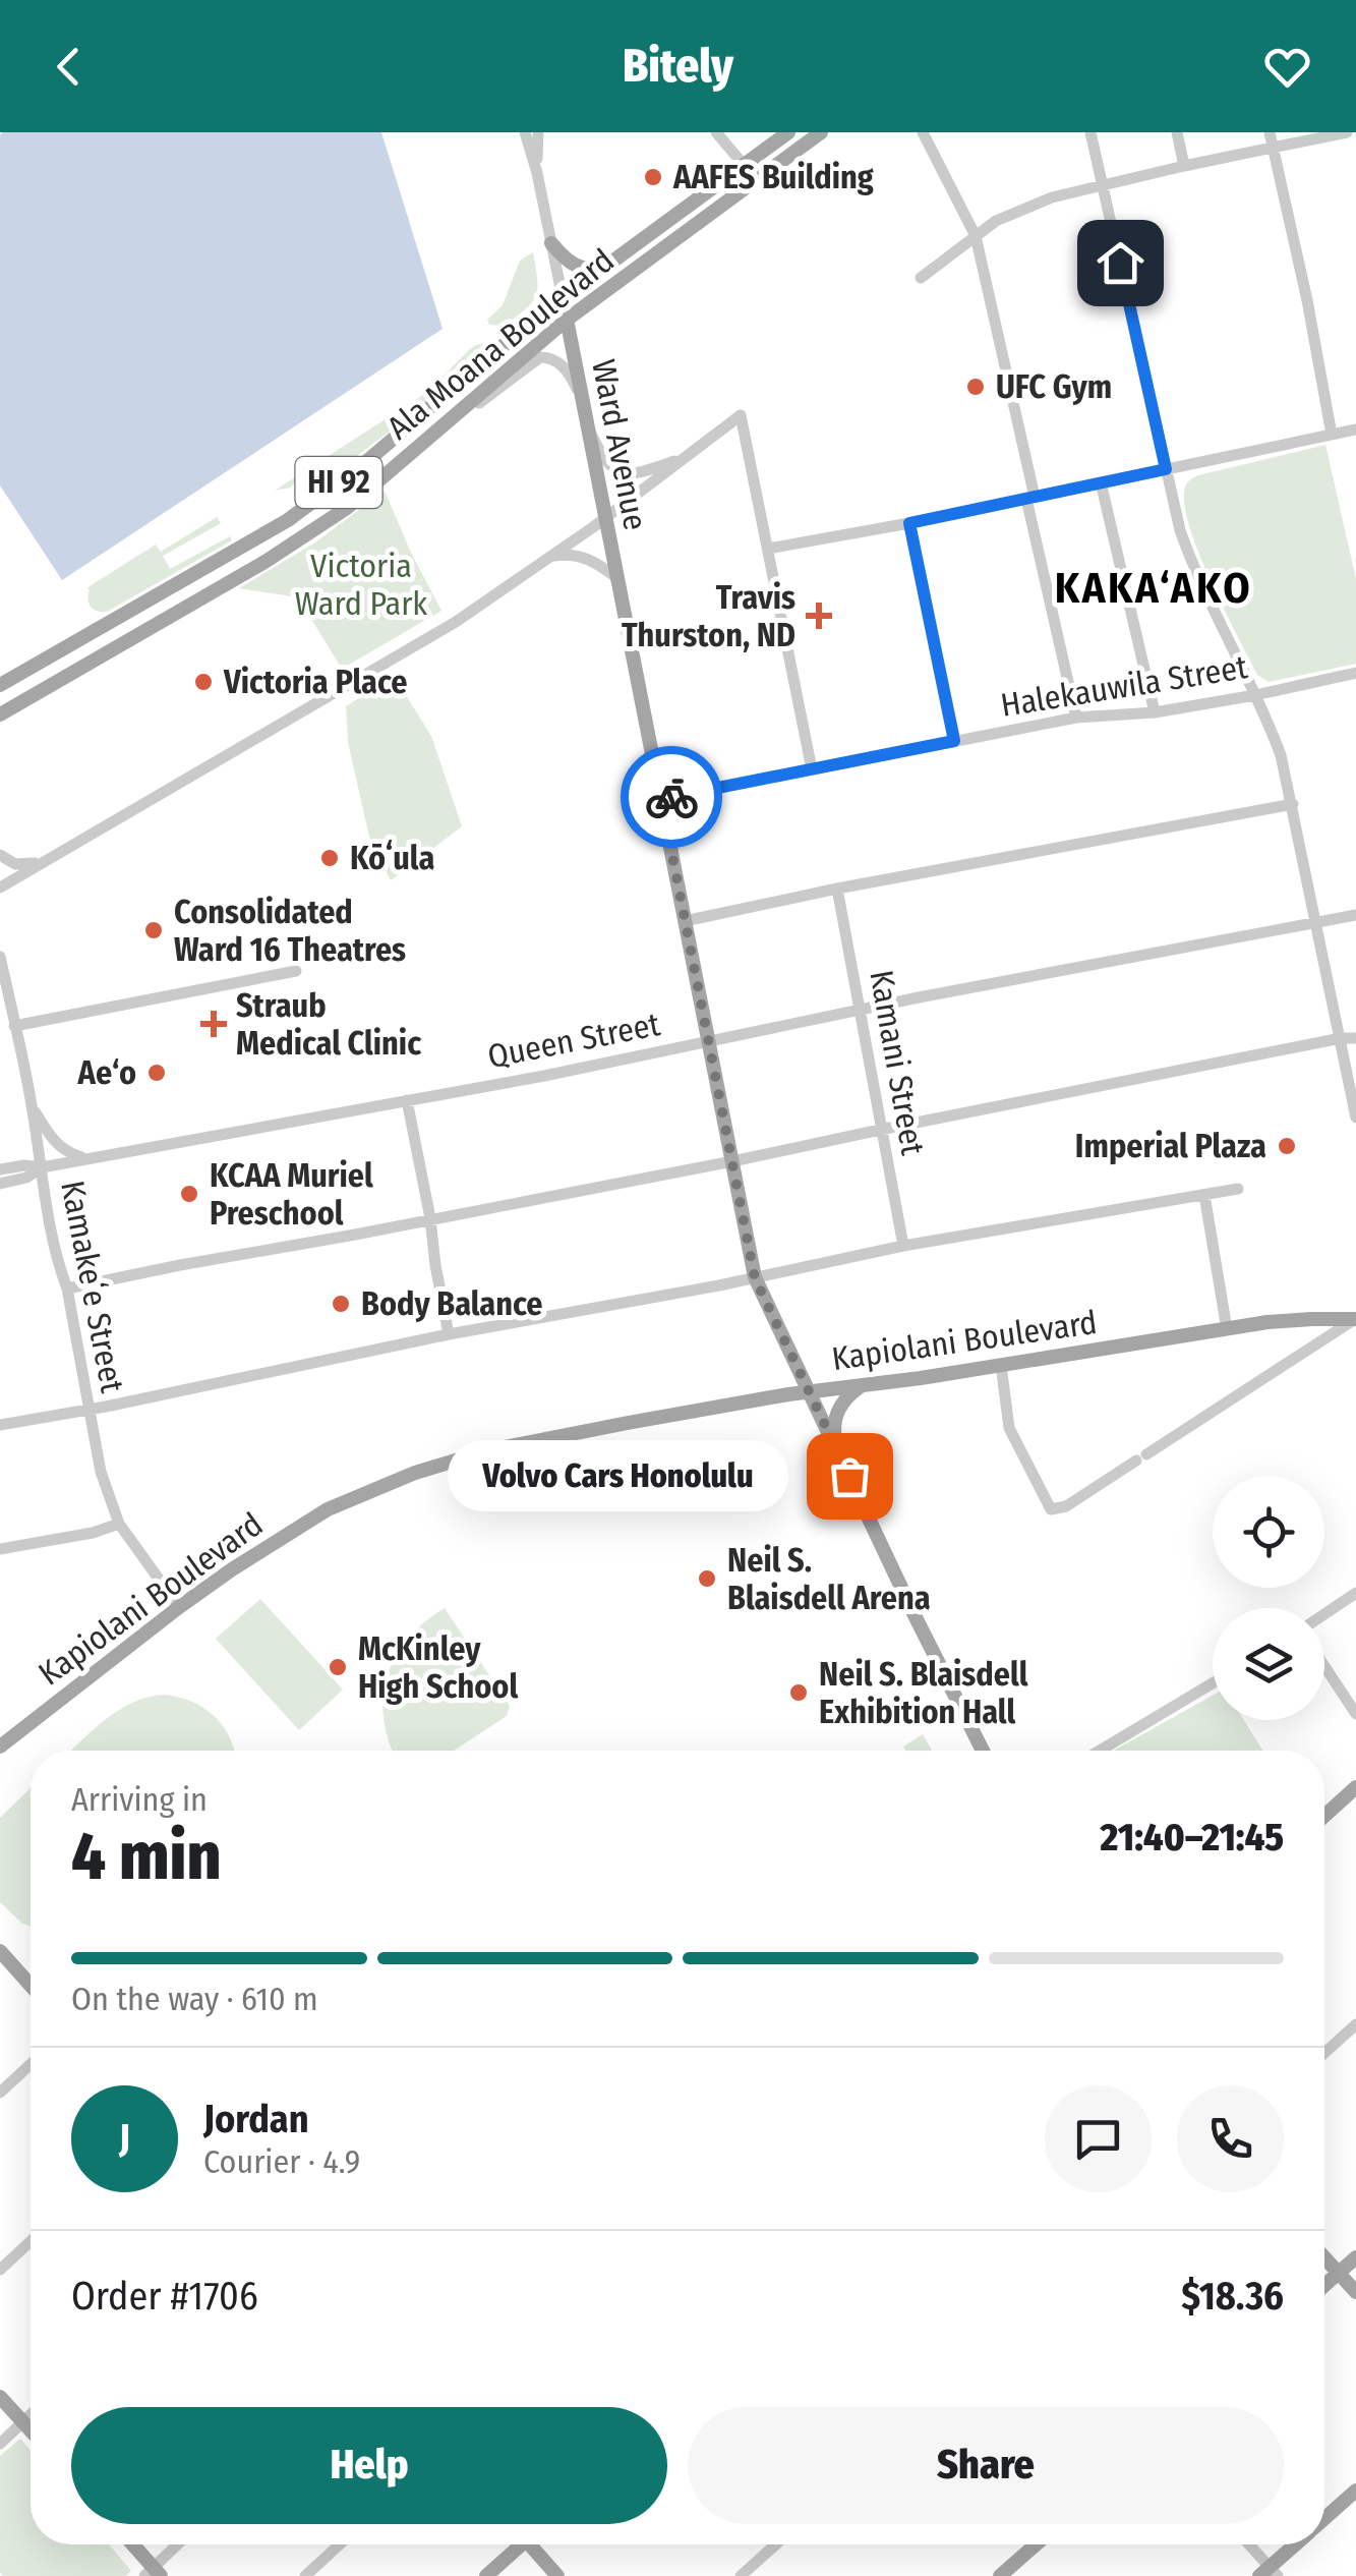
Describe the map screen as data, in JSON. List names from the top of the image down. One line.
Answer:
{"streets":{"main road":["Ala Moana Boulevard","Ward Avenue","HI 92","Kapiolani Boulevard"],"street":["Halekauwila Street","Queen Street","Kamani Street","Kamakeʻe Street"]},"crossings":[["Ala Moana Boulevard","Ward Avenue"],["Ward Avenue","Halekauwila Street"],["Ward Avenue","Queen Street"],["Ward Avenue","Kapiolani Boulevard"],["Queen Street","Kamani Street"],["Queen Street","Kamakeʻe Street"],["Kamakeʻe Street","Kapiolani Boulevard"]],"districts":["KAKA‘AKO"],"parks":["Victoria Ward Park"],"places":{"other":["AAFES Building","UFC Gym","Victoria Place","Kōʻula","Consolidated Ward 16 Theatres","Ae‘o","Imperial Plaza","KCAA Muriel Preschool","Body Balance","Volvo Cars Honolulu","Neil S. Blaisdell Arena","McKinley High School","Neil S. Blaisdell Exhibition Hall"],"health":["Travis Thurston, ND","Straub Medical Clinic"]},"page":{"header":"Bitely","bubble":"Volvo Cars Honolulu","heading":["4 min","Arriving in","21:40–21:45"],"panel":["Jordan","Courier · 4.9","Order #1706","$18.36"],"bar":"On the way · 610 m","round":"J","buttons":["Help","Share"]}}
